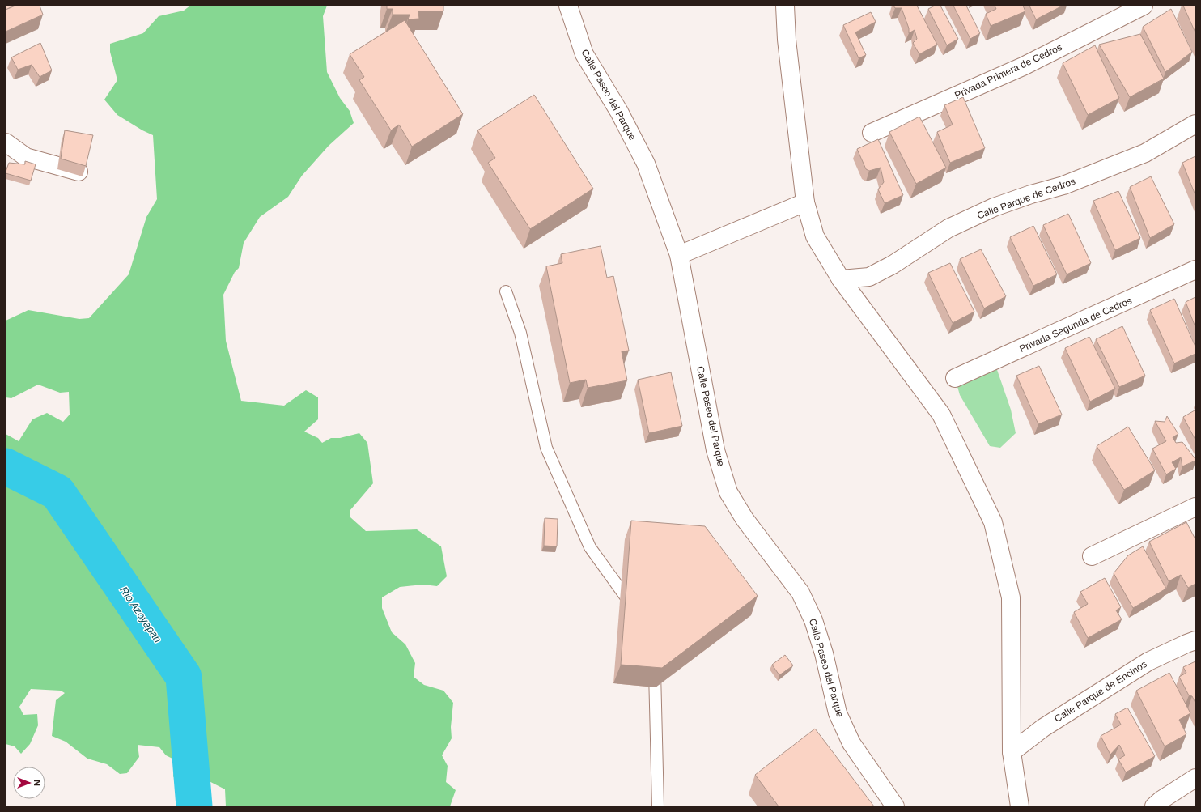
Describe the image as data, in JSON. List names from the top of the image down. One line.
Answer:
{"streets":{"street":["Privada Primera de Cedros","Calle Paseo del Parque","Calle Parque de Cedros","Privada Segunda de Cedros","Calle Parque de Encinos"]},"water":["Rio Azoyapan"],"north":"right"}
